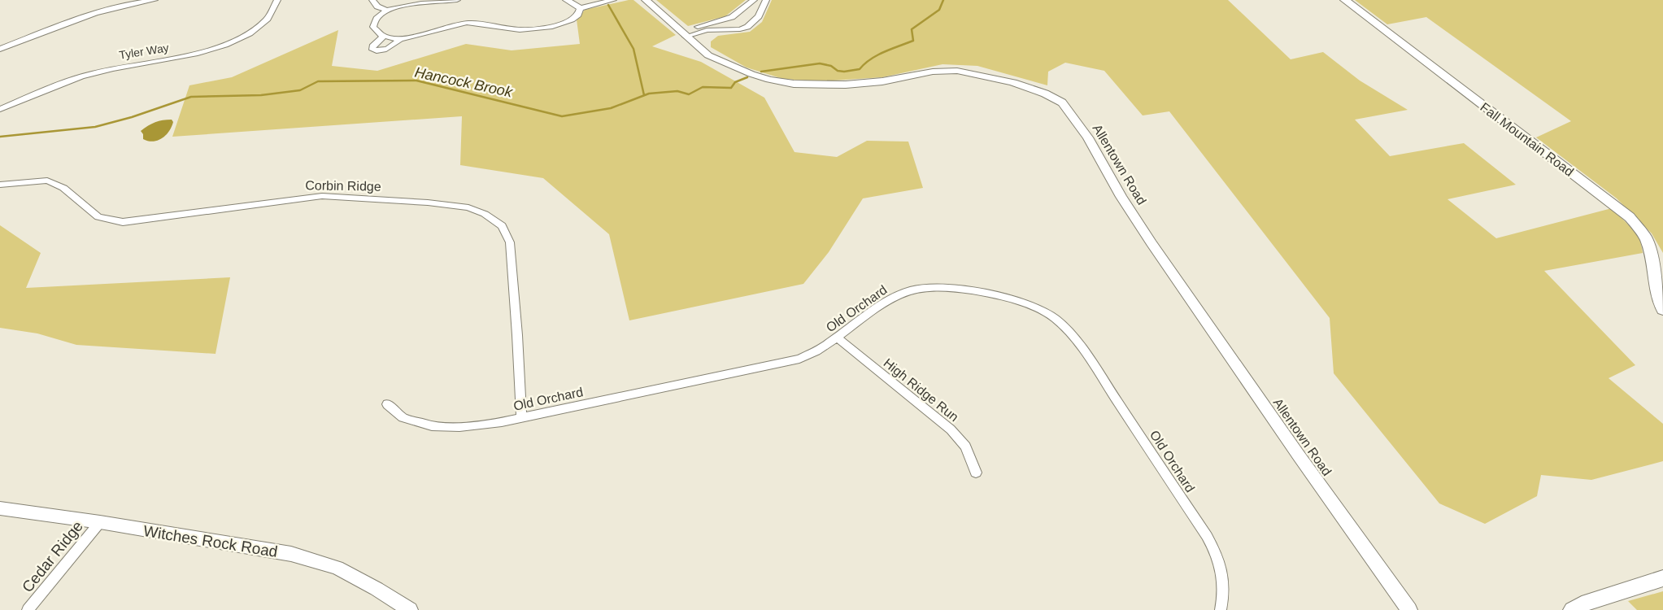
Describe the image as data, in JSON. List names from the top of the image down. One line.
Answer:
{"streets":{"main road":["Fall Mountain Road"],"street":["Tyler Way","Allentown Road","Corbin Ridge","Old Orchard","High Ridge Run","Witches Rock Road","Cedar Ridge"]},"crossings":[["Corbin Ridge","Old Orchard"],["Old Orchard","High Ridge Run"],["Witches Rock Road","Cedar Ridge"]],"water":["Hancock Brook"]}
